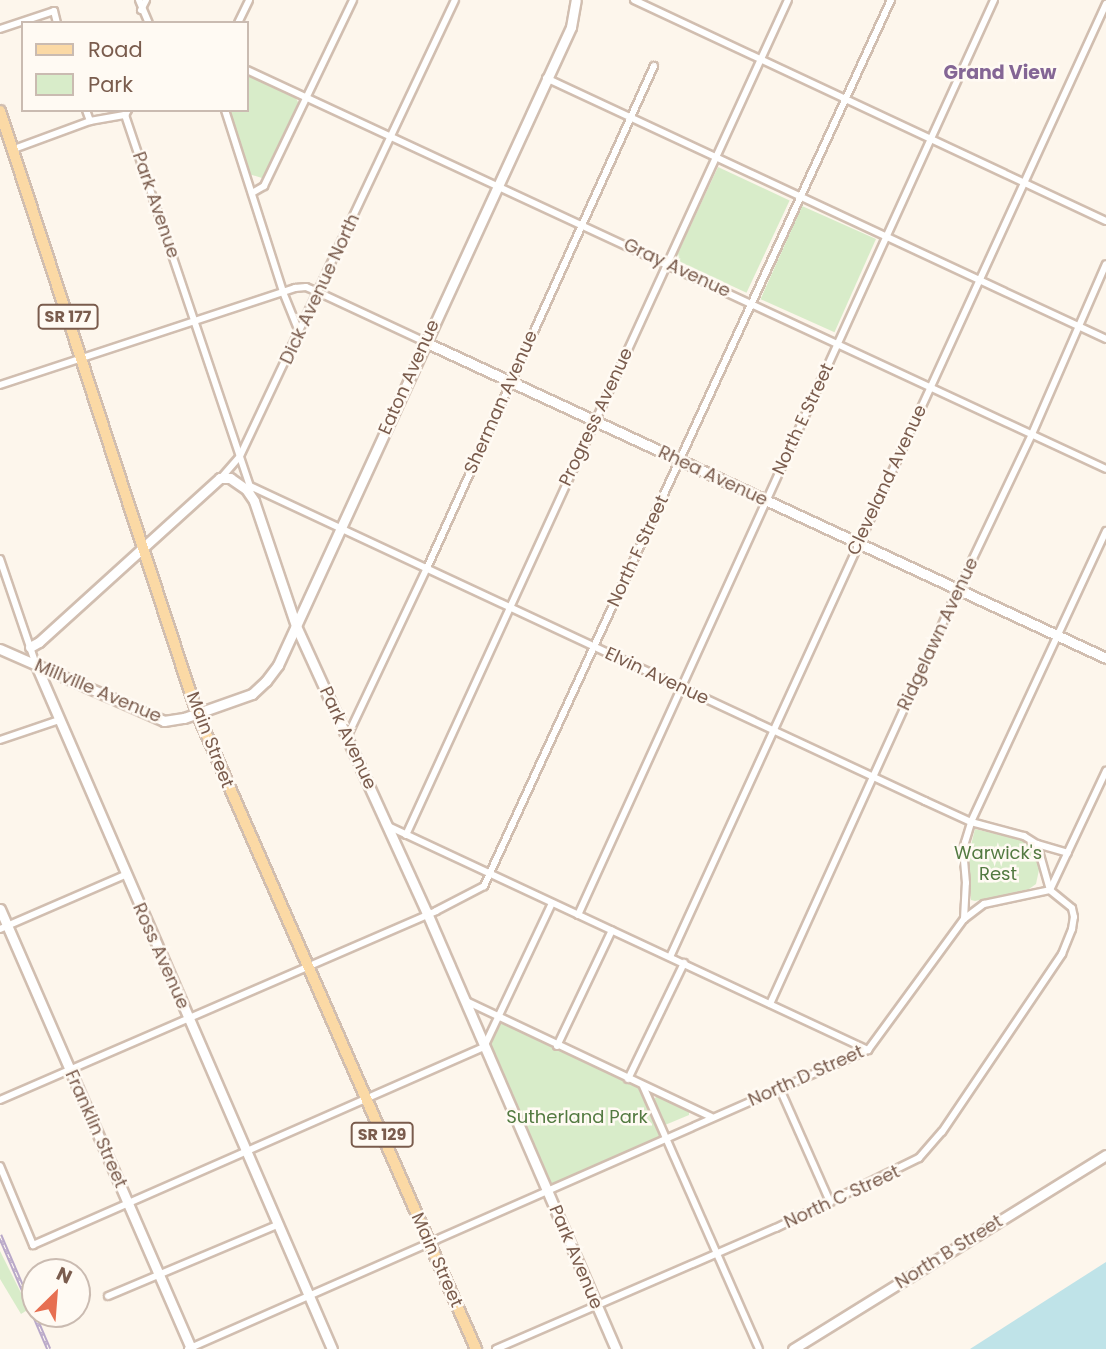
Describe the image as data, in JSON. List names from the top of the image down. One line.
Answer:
{"streets":{"main road":["Park Avenue","Dick Avenue North","SR 177","Eaton Avenue","Rhea Avenue","Millville Avenue","Main Street","Ross Avenue","Franklin Street","SR 129","North B Street"],"street":["Gray Avenue","Sherman Avenue","Progress Avenue","North E Street","Cleveland Avenue","North F Street","Ridgelawn Avenue","Elvin Avenue","North D Street","North C Street"]},"crossings":[["Park Avenue","Dick Avenue North"],["Park Avenue","Eaton Avenue"],["Park Avenue","Sherman Avenue"],["Park Avenue","North F Street"],["Park Avenue","Elvin Avenue"],["Park Avenue","North D Street"],["Park Avenue","North C Street"],["Gray Avenue","Dick Avenue North"],["Gray Avenue","Eaton Avenue"],["Gray Avenue","Sherman Avenue"],["Gray Avenue","Progress Avenue"],["Gray Avenue","North E Street"],["Gray Avenue","Cleveland Avenue"],["Gray Avenue","North F Street"],["Gray Avenue","Ridgelawn Avenue"],["Dick Avenue North","Rhea Avenue"],["Dick Avenue North","Main Street"],["Dick Avenue North","Ross Avenue"],["Eaton Avenue","Rhea Avenue"],["Eaton Avenue","Elvin Avenue"],["Eaton Avenue","Millville Avenue"],["Eaton Avenue","Main Street"],["Sherman Avenue","Rhea Avenue"],["Sherman Avenue","Elvin Avenue"],["Progress Avenue","Rhea Avenue"],["Progress Avenue","Elvin Avenue"],["North E Street","Rhea Avenue"],["North E Street","Elvin Avenue"],["Rhea Avenue","Cleveland Avenue"],["Rhea Avenue","North F Street"],["Rhea Avenue","Ridgelawn Avenue"],["Cleveland Avenue","Elvin Avenue"],["North F Street","Elvin Avenue"],["North F Street","Main Street"],["North F Street","Ross Avenue"],["North F Street","Franklin Street"],["Ridgelawn Avenue","Elvin Avenue"],["Elvin Avenue","North C Street"],["Millville Avenue","Main Street"],["Millville Avenue","Ross Avenue"],["Main Street","North D Street"],["Ross Avenue","North D Street"],["North D Street","Franklin Street"],["North D Street","North C Street"]],"districts":["Grand View"],"parks":["Warwick's Rest","Sutherland Park"],"legend":["Road","Park"],"north":"top right"}
